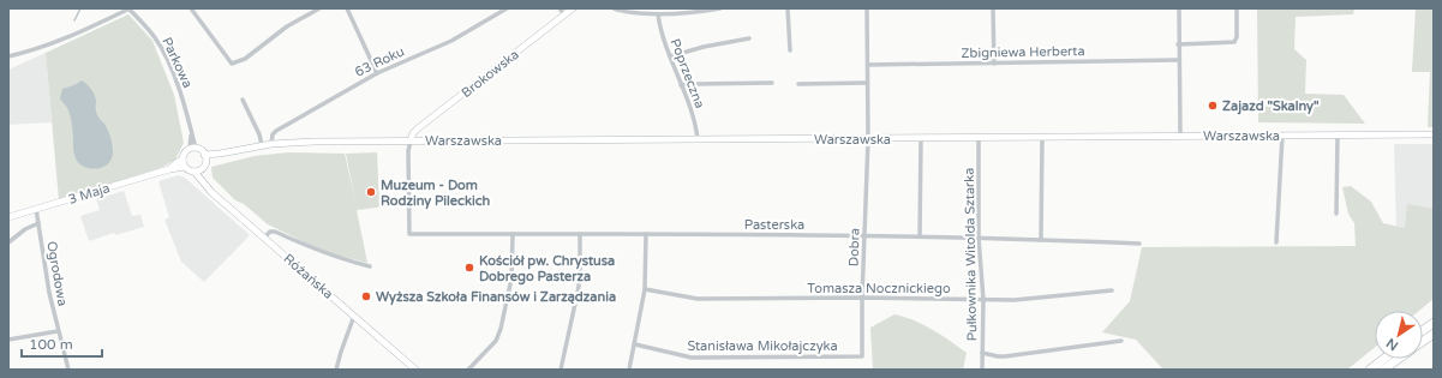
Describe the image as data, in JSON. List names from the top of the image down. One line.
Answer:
{"streets":{"street":["Zbigniewa Herberta","63 Roku","Parkowa","Brokowska","Poprzeczna","Warszawska","3 Maja","Pasterska","Dobra","Pułkownika Witolda Sztarka","Ogrodowa","Różańska","Tomasza Nocznickiego","Stanisława Mikołajczyka"]},"crossings":[["Zbigniewa Herberta","Dobra"],["63 Roku","Warszawska"],["Parkowa","3 Maja"],["Parkowa","Różańska"],["Brokowska","Warszawska"],["Brokowska","Pasterska"],["Poprzeczna","Warszawska"],["Warszawska","Pasterska"],["Warszawska","Dobra"],["Warszawska","Pułkownika Witolda Sztarka"],["3 Maja","Ogrodowa"],["3 Maja","Różańska"],["Pasterska","Dobra"],["Pasterska","Pułkownika Witolda Sztarka"],["Dobra","Tomasza Nocznickiego"],["Dobra","Stanisława Mikołajczyka"],["Pułkownika Witolda Sztarka","Tomasza Nocznickiego"]],"places":["Zajazd \"Skalny\"","Muzeum - Dom Rodziny Pileckich","Kościół pw. Chrystusa Dobrego Pasterza","Wyższa Szkoła Finansów i Zarządzania"],"scale_bar":"100 m","north":"bottom left"}
